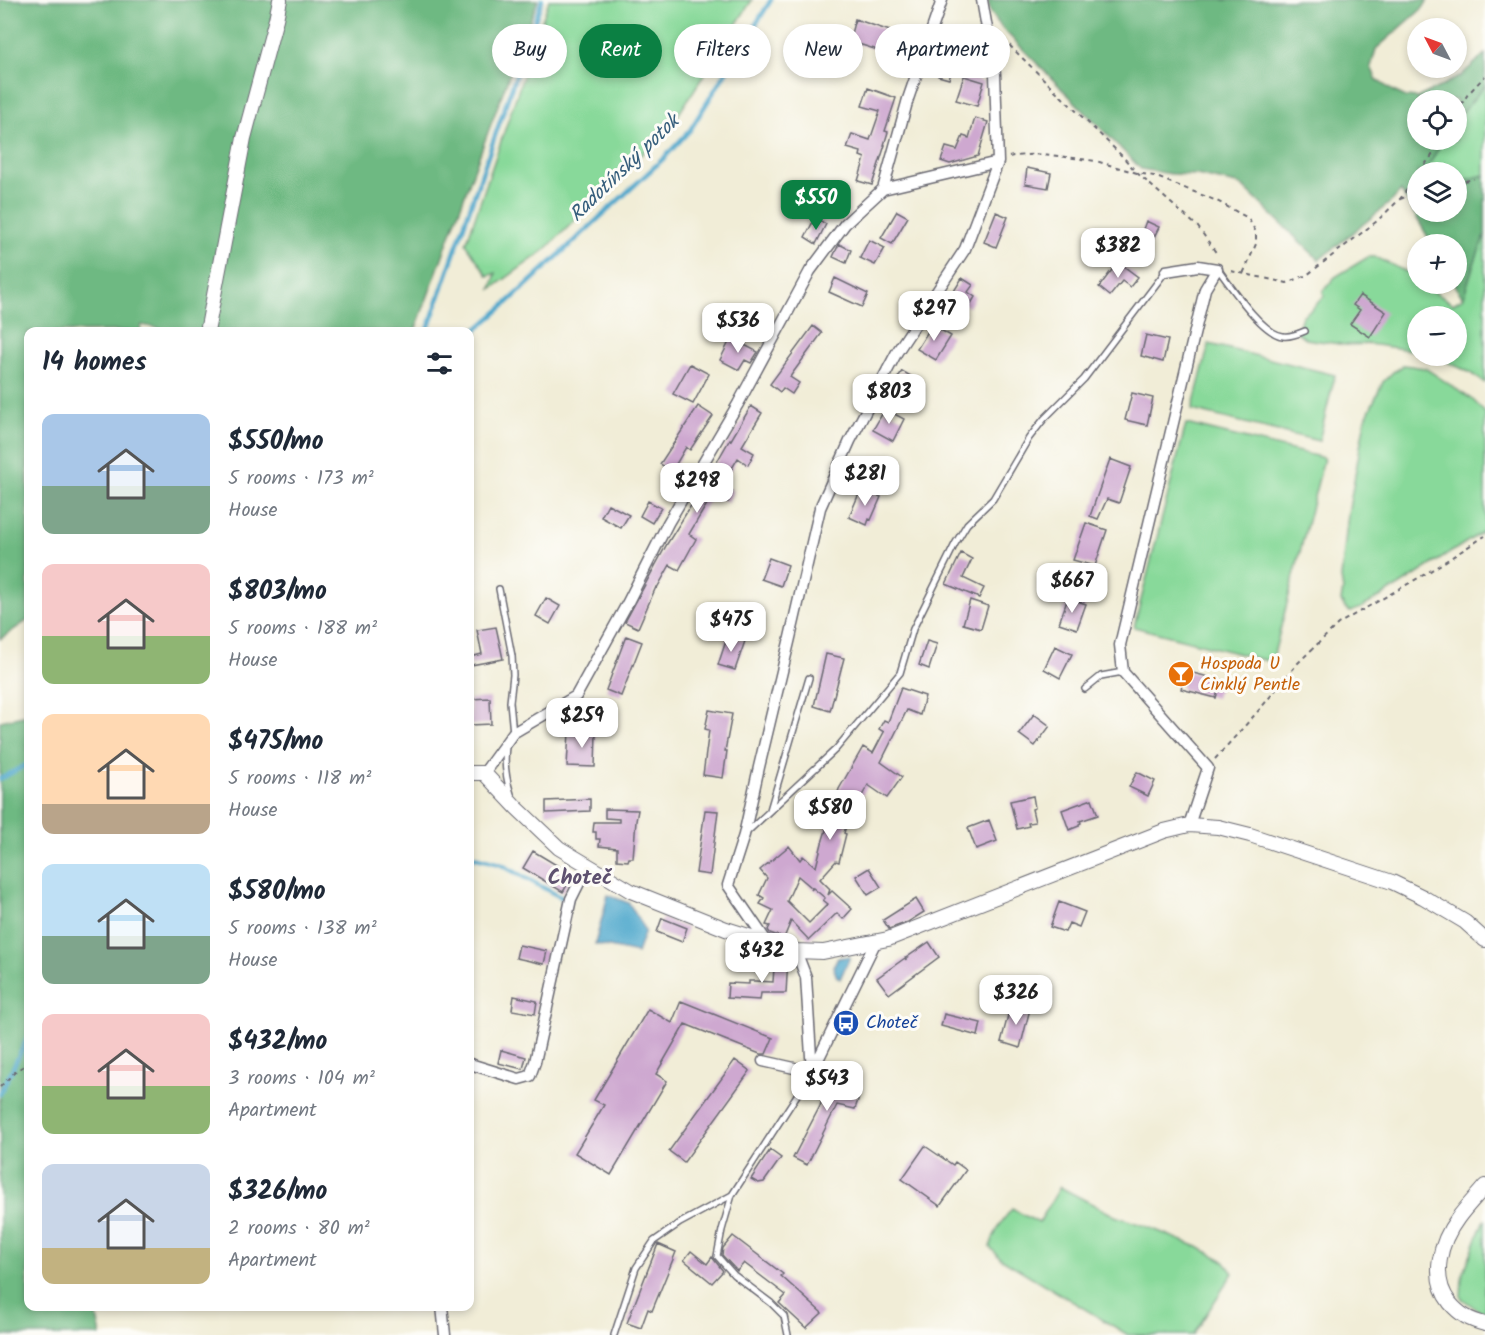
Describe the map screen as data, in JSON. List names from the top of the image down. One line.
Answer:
{"districts":["Choteč"],"water":["Radotínský potok"],"places":{"bar":["Hospoda U Cinklý Pentle"],"bus stop":["Choteč"]},"north":"top left","page":{"map_buttons":["+","−"],"chip":["Buy","Rent","Filters","New","Apartment"],"price":["$550","$382","$297","$536","$803","$281","$298","$667","$475","$259","$580","$432","$326","$543"],"heading":"14 homes","list":[{"name":"$550/mo","note":"5 rooms · 173 m² · House"},{"name":"$803/mo","note":"5 rooms · 188 m² · House"},{"name":"$475/mo","note":"5 rooms · 118 m² · House"},{"name":"$580/mo","note":"5 rooms · 138 m² · House"},{"name":"$432/mo","note":"3 rooms · 104 m² · Apartment"},{"name":"$326/mo","note":"2 rooms · 80 m² · Apartment"}]}}
